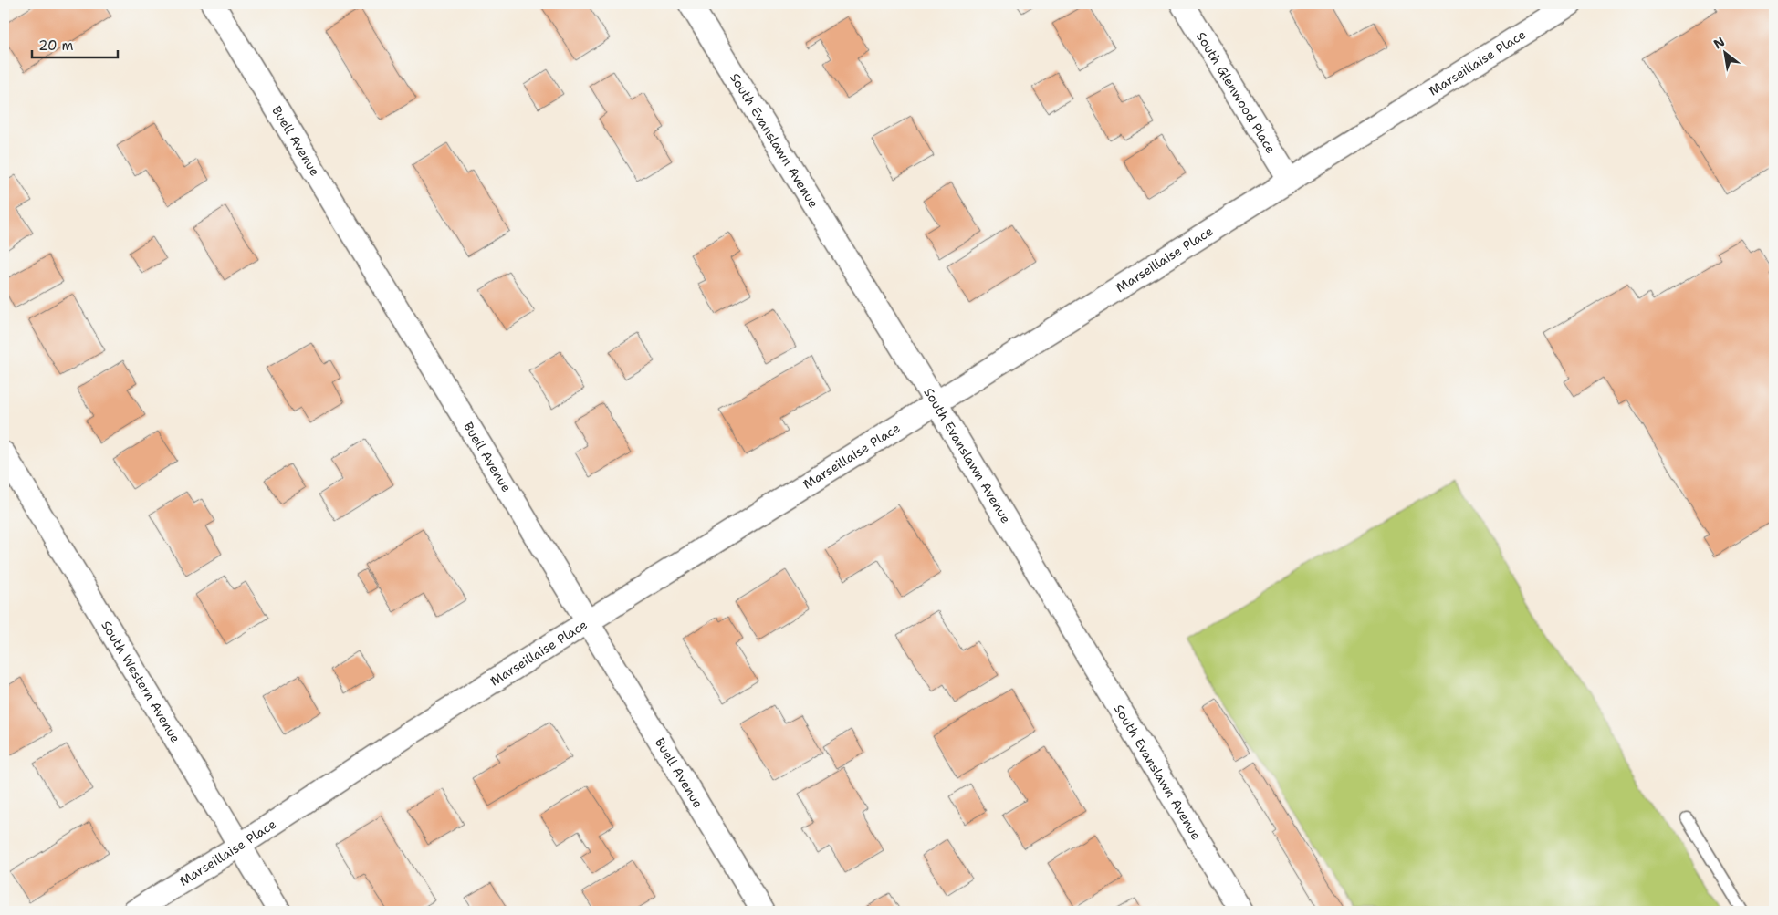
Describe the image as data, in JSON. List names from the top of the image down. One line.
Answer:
{"streets":{"street":["Marseillaise Place","South Glenwood Place","Buell Avenue","South Evanslawn Avenue","South Western Avenue"]},"crossings":[["Marseillaise Place","South Glenwood Place"],["Marseillaise Place","Buell Avenue"],["Marseillaise Place","South Evanslawn Avenue"],["Marseillaise Place","South Western Avenue"]],"scale_bar":"20 m","north":"top left"}
